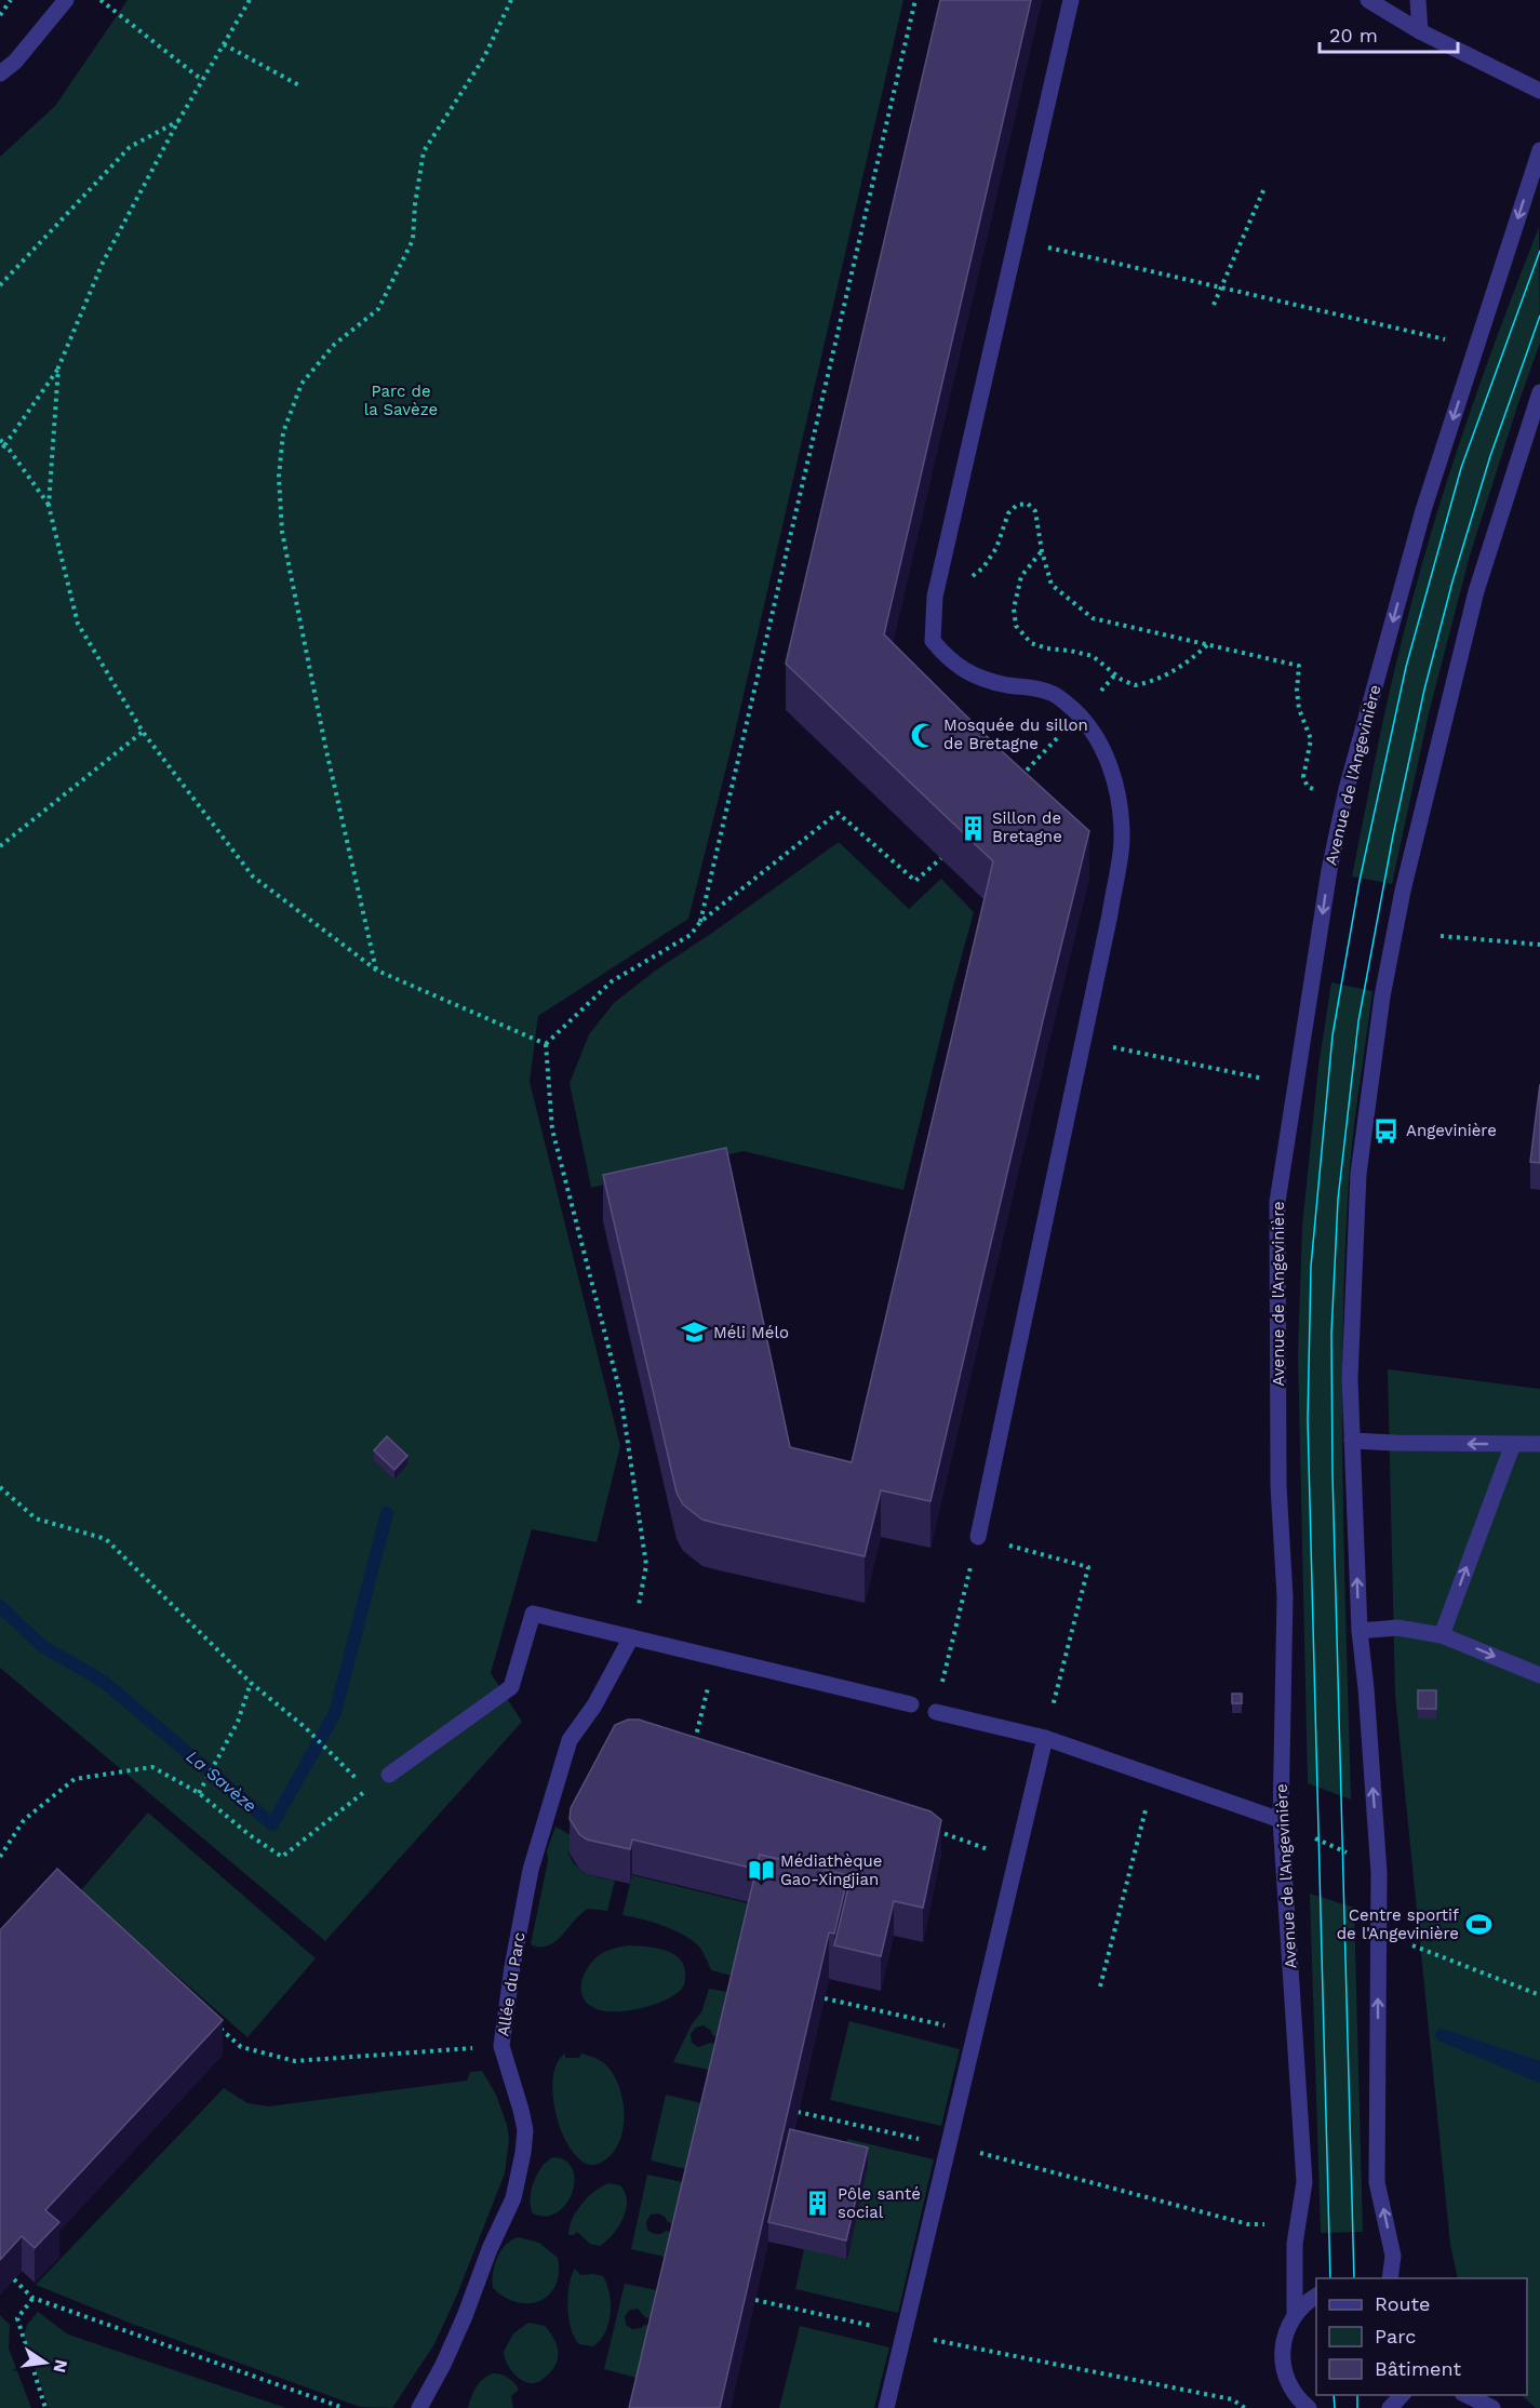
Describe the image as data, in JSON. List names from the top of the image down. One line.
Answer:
{"streets":{"street":["Avenue de l'Angevinière","Allée du Parc"]},"water":["La Savèze"],"parks":["Parc de la Savèze"],"places":{"mosque":["Mosquée du sillon de Bretagne"],"building":["Sillon de Bretagne","Pôle santé social"],"bus stop":["Angevinière"],"school or university":["Méli Mélo"],"library":["Médiathèque Gao-Xingjian"],"sports":["Centre sportif de l'Angevinière"]},"legend":["Route","Parc","Bâtiment"],"scale_bar":"20 m","north":"right"}
